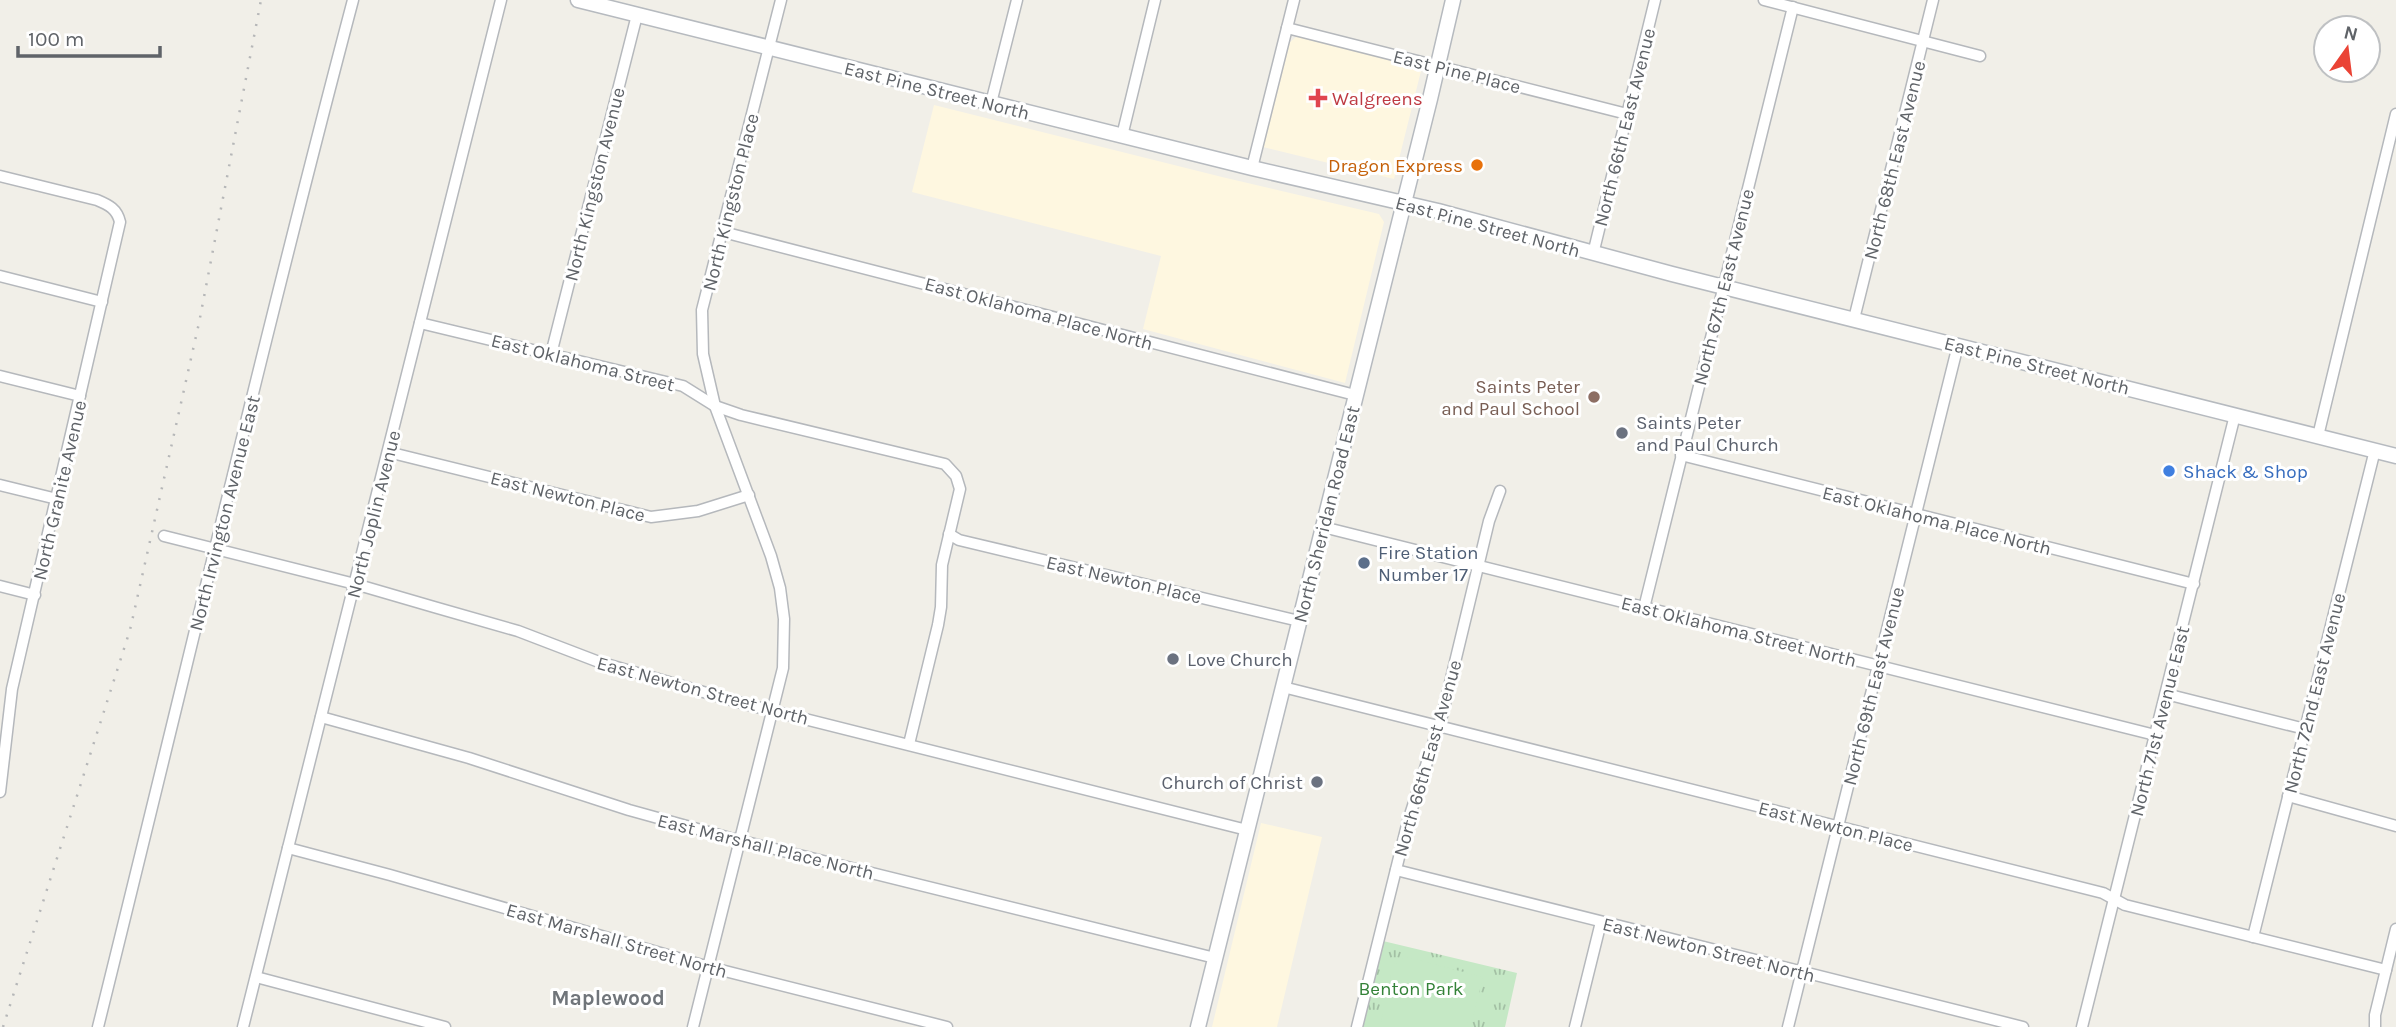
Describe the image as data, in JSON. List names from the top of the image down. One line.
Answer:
{"streets":{"main road":["East Pine Street North","North Sheridan Road East"],"street":["East Pine Place","North 66th East Avenue","North 68th East Avenue","North Kingston Avenue","North Kingston Place","North 67th East Avenue","East Oklahoma Place North","East Oklahoma Street","North Granite Avenue","East Newton Place","North Irvington Avenue East","North Joplin Avenue","East Oklahoma Street North","North 69th East Avenue","East Newton Street North","North 72nd East Avenue","North 71st Avenue East","East Marshall Place North","East Marshall Street North"]},"crossings":[["East Pine Place","North 66th East Avenue"],["East Pine Place","North Sheridan Road East"],["East Pine Street North","North 66th East Avenue"],["East Pine Street North","North 68th East Avenue"],["East Pine Street North","North Kingston Avenue"],["East Pine Street North","North Kingston Place"],["East Pine Street North","North 67th East Avenue"],["East Pine Street North","North Sheridan Road East"],["East Pine Street North","North 69th East Avenue"],["East Pine Street North","North 72nd East Avenue"],["East Pine Street North","North 71st Avenue East"],["North 66th East Avenue","East Newton Place"],["North 66th East Avenue","East Oklahoma Street North"],["North 66th East Avenue","East Newton Street North"],["North Kingston Avenue","East Oklahoma Street"],["North Kingston Place","East Oklahoma Place North"],["North Kingston Place","East Oklahoma Street"],["North Kingston Place","East Newton Place"],["North Kingston Place","East Newton Street North"],["North Kingston Place","East Marshall Place North"],["North Kingston Place","East Marshall Street North"],["North 67th East Avenue","East Oklahoma Place North"],["North 67th East Avenue","East Oklahoma Street North"],["East Oklahoma Place North","North Sheridan Road East"],["East Oklahoma Place North","North 69th East Avenue"],["East Oklahoma Place North","North 71st Avenue East"],["East Oklahoma Street","East Newton Place"],["East Oklahoma Street","North Joplin Avenue"],["East Newton Place","North Joplin Avenue"],["East Newton Place","North Sheridan Road East"],["East Newton Place","North 69th East Avenue"],["East Newton Place","North 72nd East Avenue"],["East Newton Place","North 71st Avenue East"],["North Irvington Avenue East","East Newton Street North"],["North Joplin Avenue","East Newton Street North"],["North Joplin Avenue","East Marshall Place North"],["North Joplin Avenue","East Marshall Street North"],["North Sheridan Road East","East Oklahoma Street North"],["North Sheridan Road East","East Newton Street North"],["North Sheridan Road East","East Marshall Place North"],["East Oklahoma Street North","North 69th East Avenue"],["East Oklahoma Street North","North 71st Avenue East"],["North 69th East Avenue","East Newton Street North"]],"districts":["Maplewood"],"parks":["Benton Park"],"places":{"health":["Walgreens"],"other":["Dragon Express","Saints Peter and Paul School","Saints Peter and Paul Church","Shack & Shop","Fire Station Number 17","Love Church","Church of Christ"]},"scale_bar":"100 m","north":"top"}
